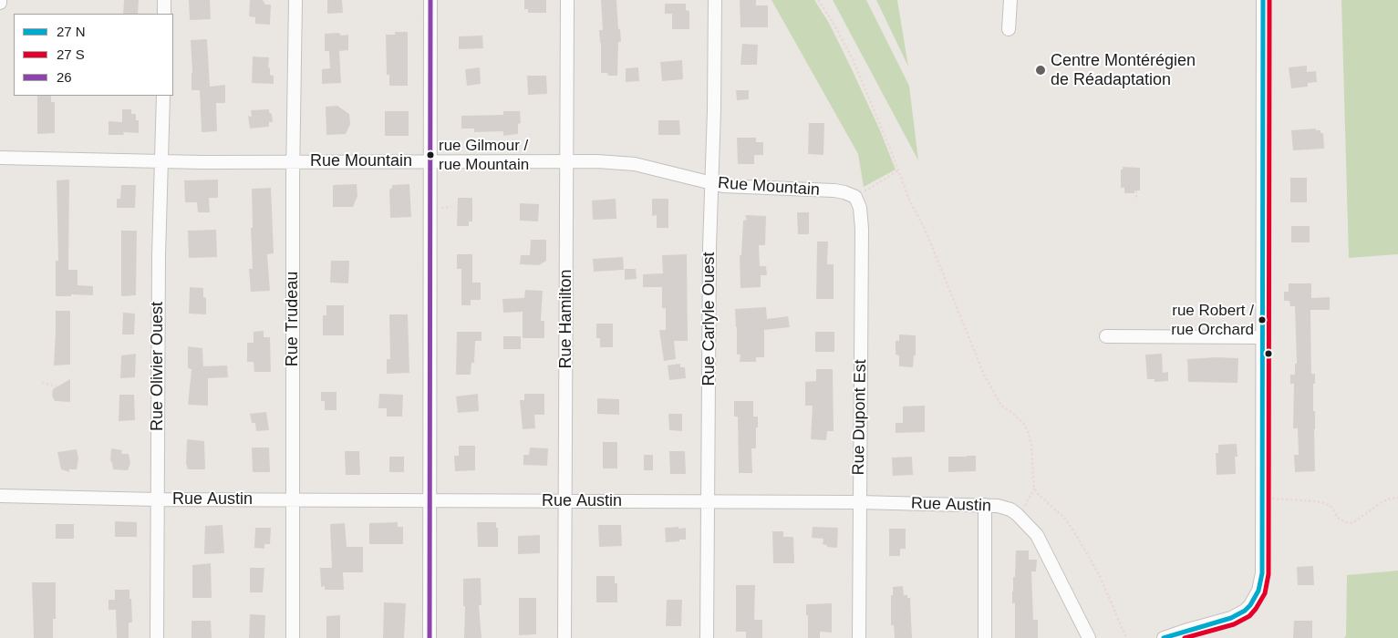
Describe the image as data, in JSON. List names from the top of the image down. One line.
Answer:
{"streets":{"street":["Rue Mountain","Rue Trudeau","Rue Hamilton","Rue Carlyle Ouest","Rue Olivier Ouest","Rue Dupont Est","Rue Austin"]},"crossings":[["Rue Mountain","Rue Trudeau"],["Rue Mountain","Rue Hamilton"],["Rue Mountain","Rue Carlyle Ouest"],["Rue Mountain","Rue Olivier Ouest"],["Rue Mountain","Rue Dupont Est"],["Rue Trudeau","Rue Austin"],["Rue Hamilton","Rue Austin"],["Rue Carlyle Ouest","Rue Austin"],["Rue Olivier Ouest","Rue Austin"],["Rue Dupont Est","Rue Austin"]],"places":["Centre Montérégien de Réadaptation","rue Gilmour / rue Mountain","rue Robert / rue Orchard"],"lines":["transit line 26"],"legend":["27 N","27 S","26"]}
